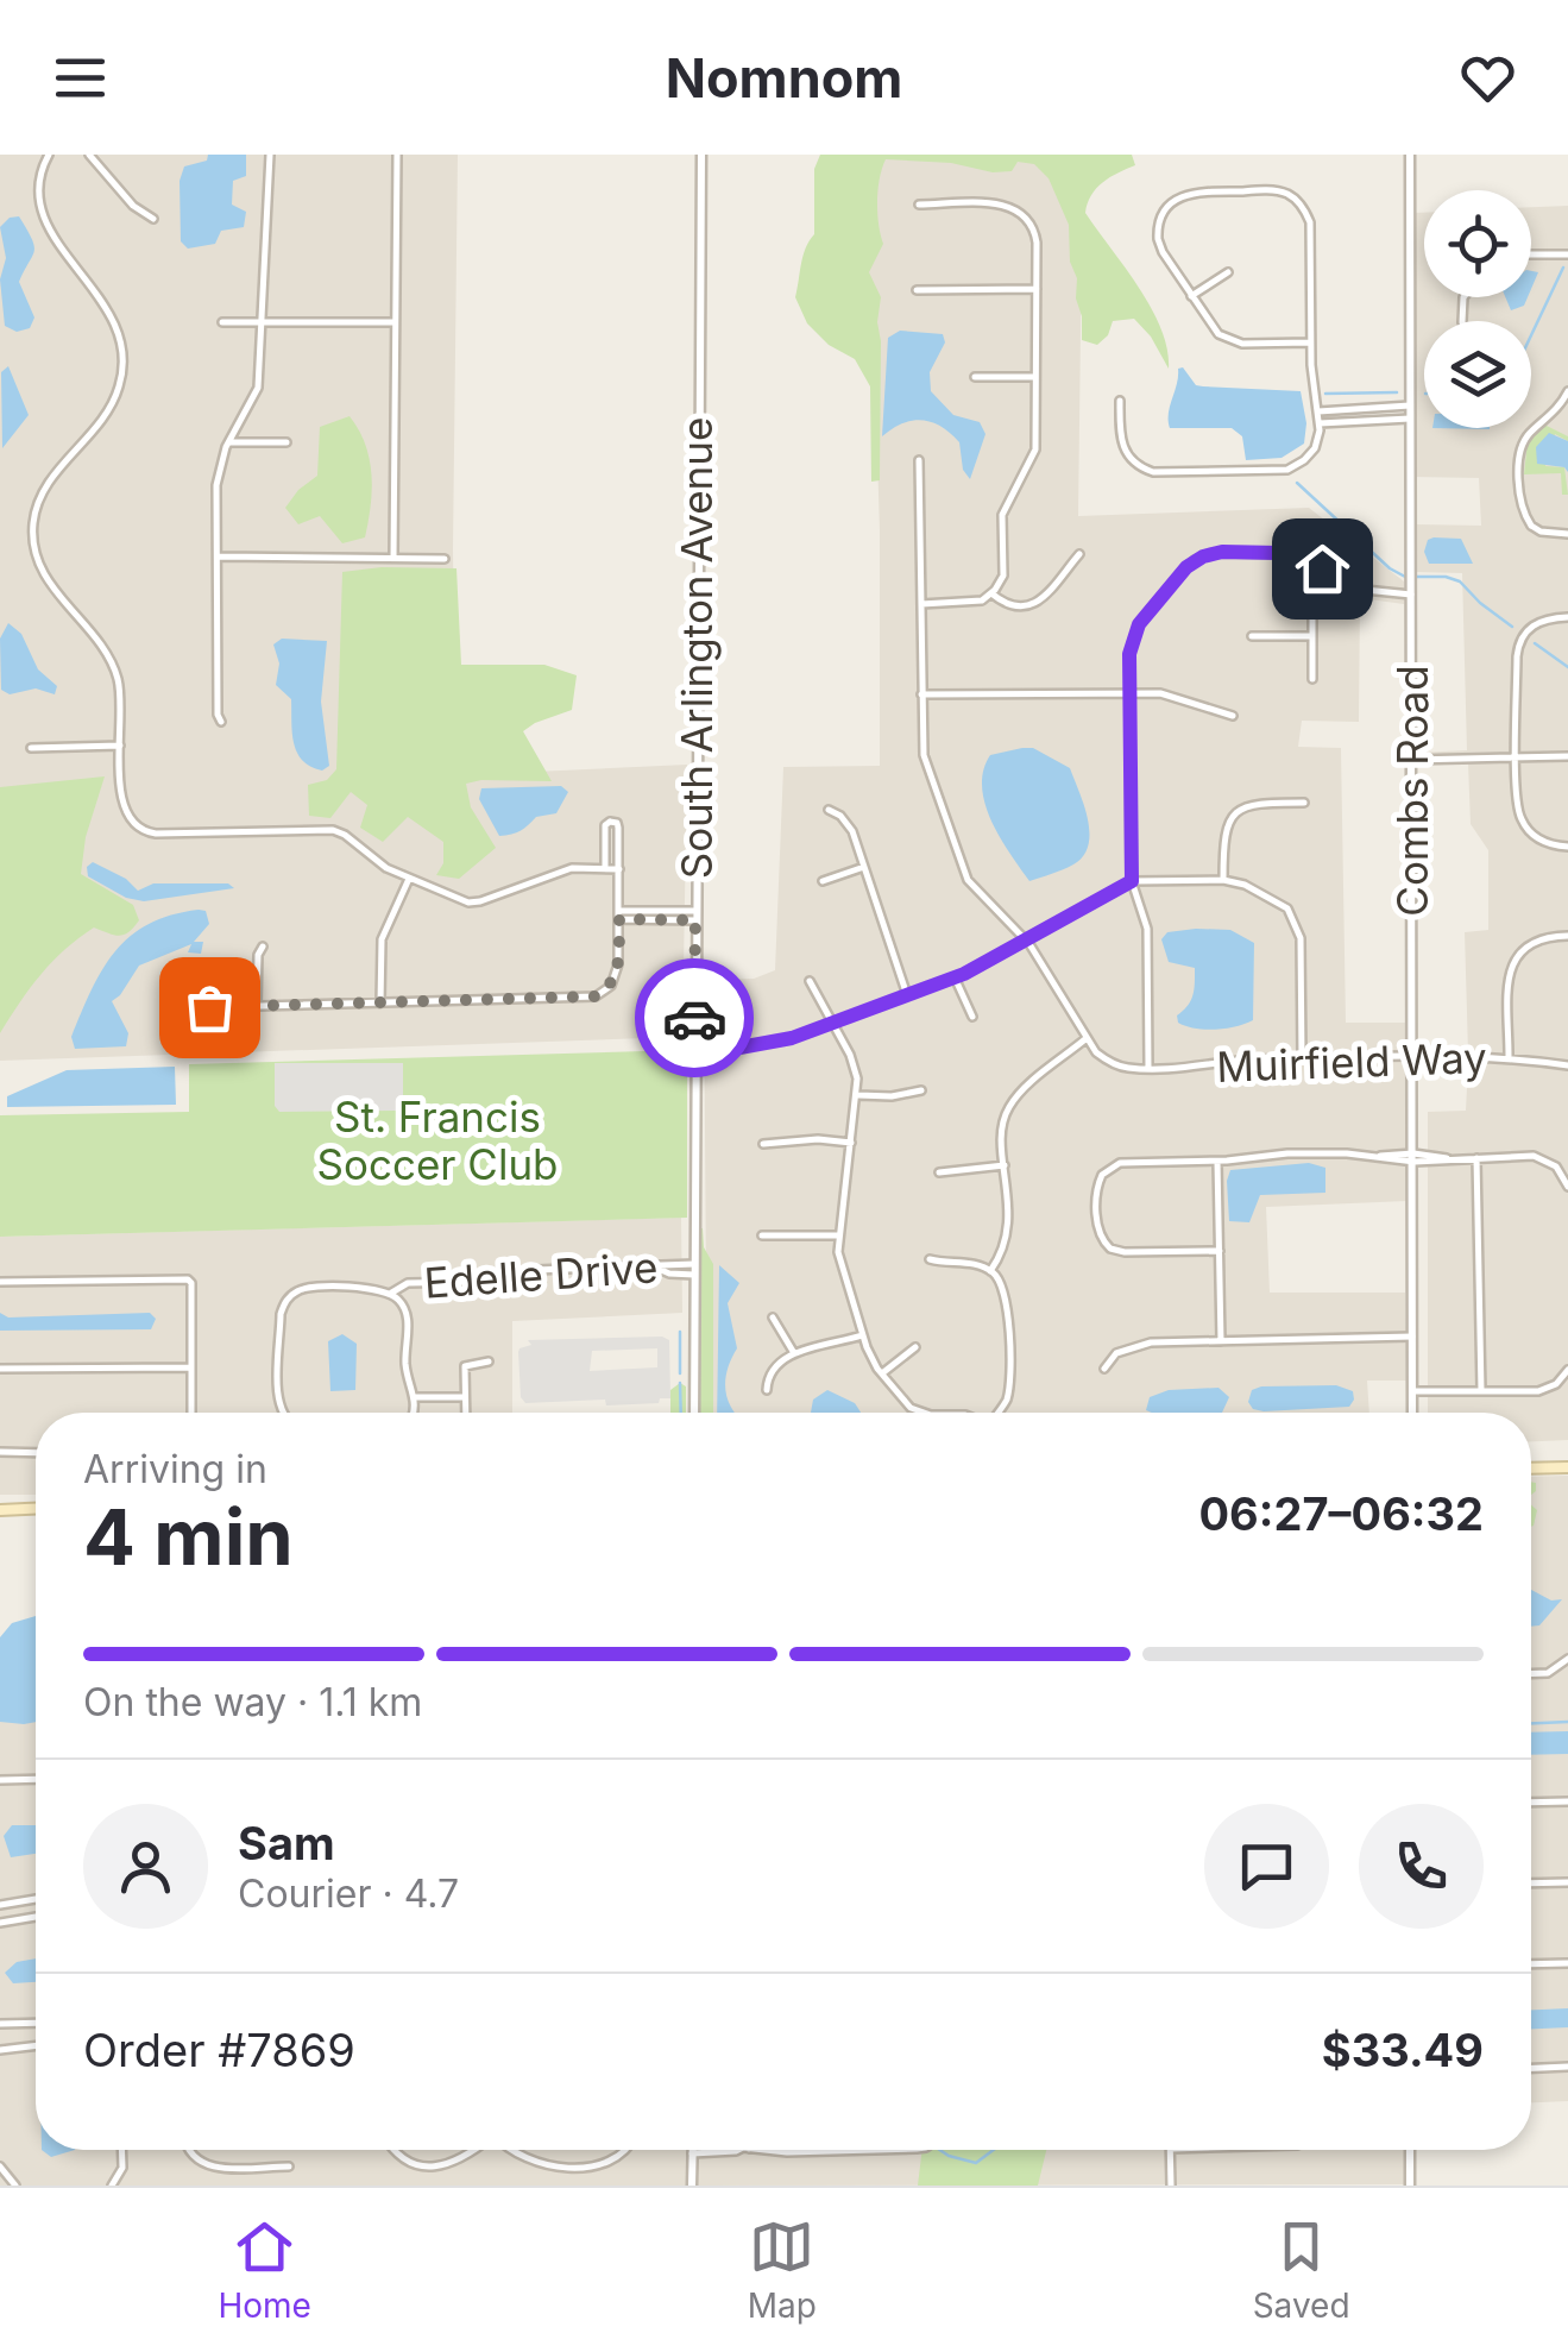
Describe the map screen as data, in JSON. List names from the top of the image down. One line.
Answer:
{"streets":{"street":["South Arlington Avenue","Combs Road","Muirfield Way","Edelle Drive"]},"crossings":[["South Arlington Avenue","Edelle Drive"],["Combs Road","Muirfield Way"]],"parks":["St. Francis Soccer Club"],"page":{"header":"Nomnom","heading":["4 min","Arriving in","06:27–06:32"],"panel":["Sam","Courier · 4.7","Order #7869","$33.49"],"bar":"On the way · 1.1 km","tabs":["Home","Map","Saved"]}}
